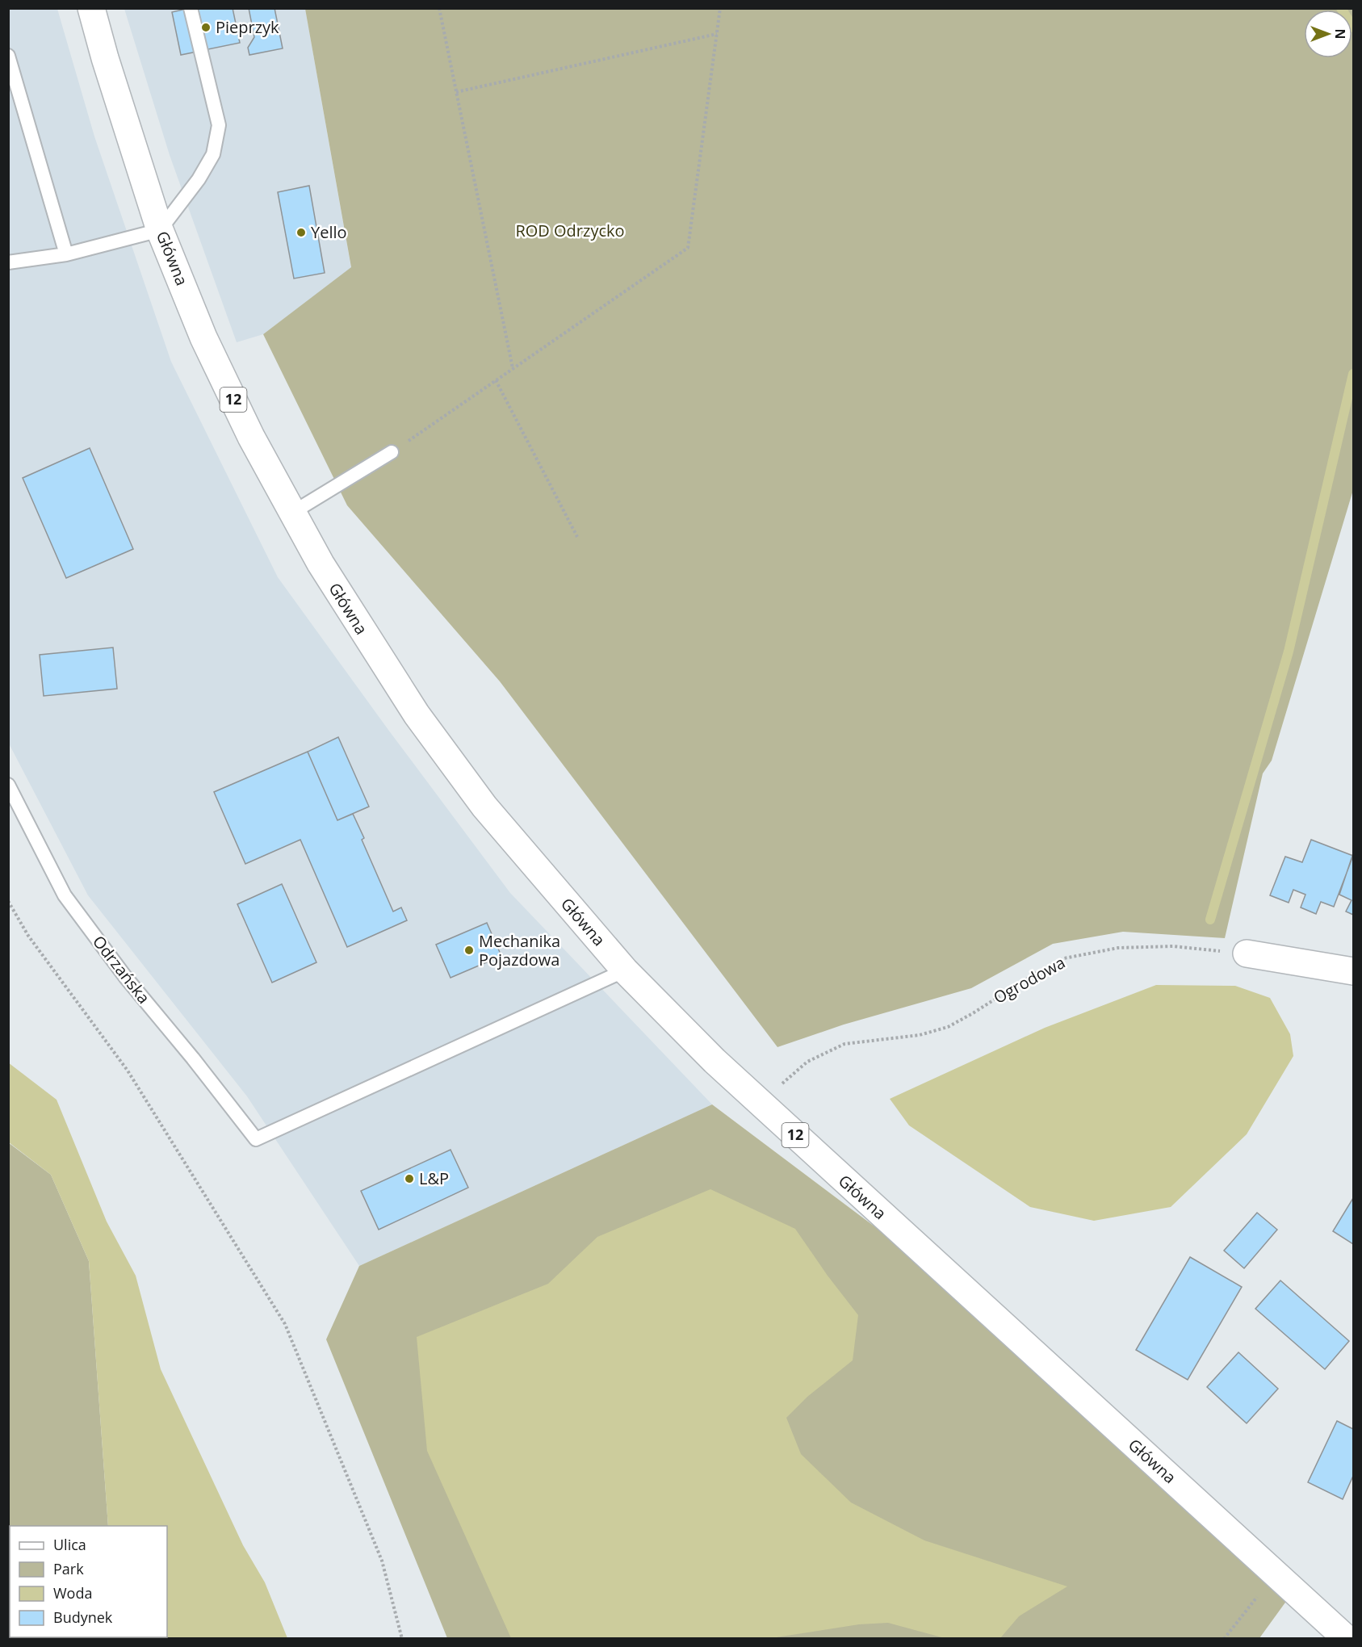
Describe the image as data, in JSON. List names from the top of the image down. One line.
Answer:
{"streets":{"main road":["Główna","12"],"lane":["Odrzańska"],"path":["Ogrodowa"]},"crossings":[["Główna","Odrzańska"],["Główna","Ogrodowa"]],"parks":["ROD Odrzycko"],"places":["Pieprzyk","Yello","Mechanika Pojazdowa","L&P"],"legend":["Ulica","Park","Woda","Budynek"],"north":"right"}
